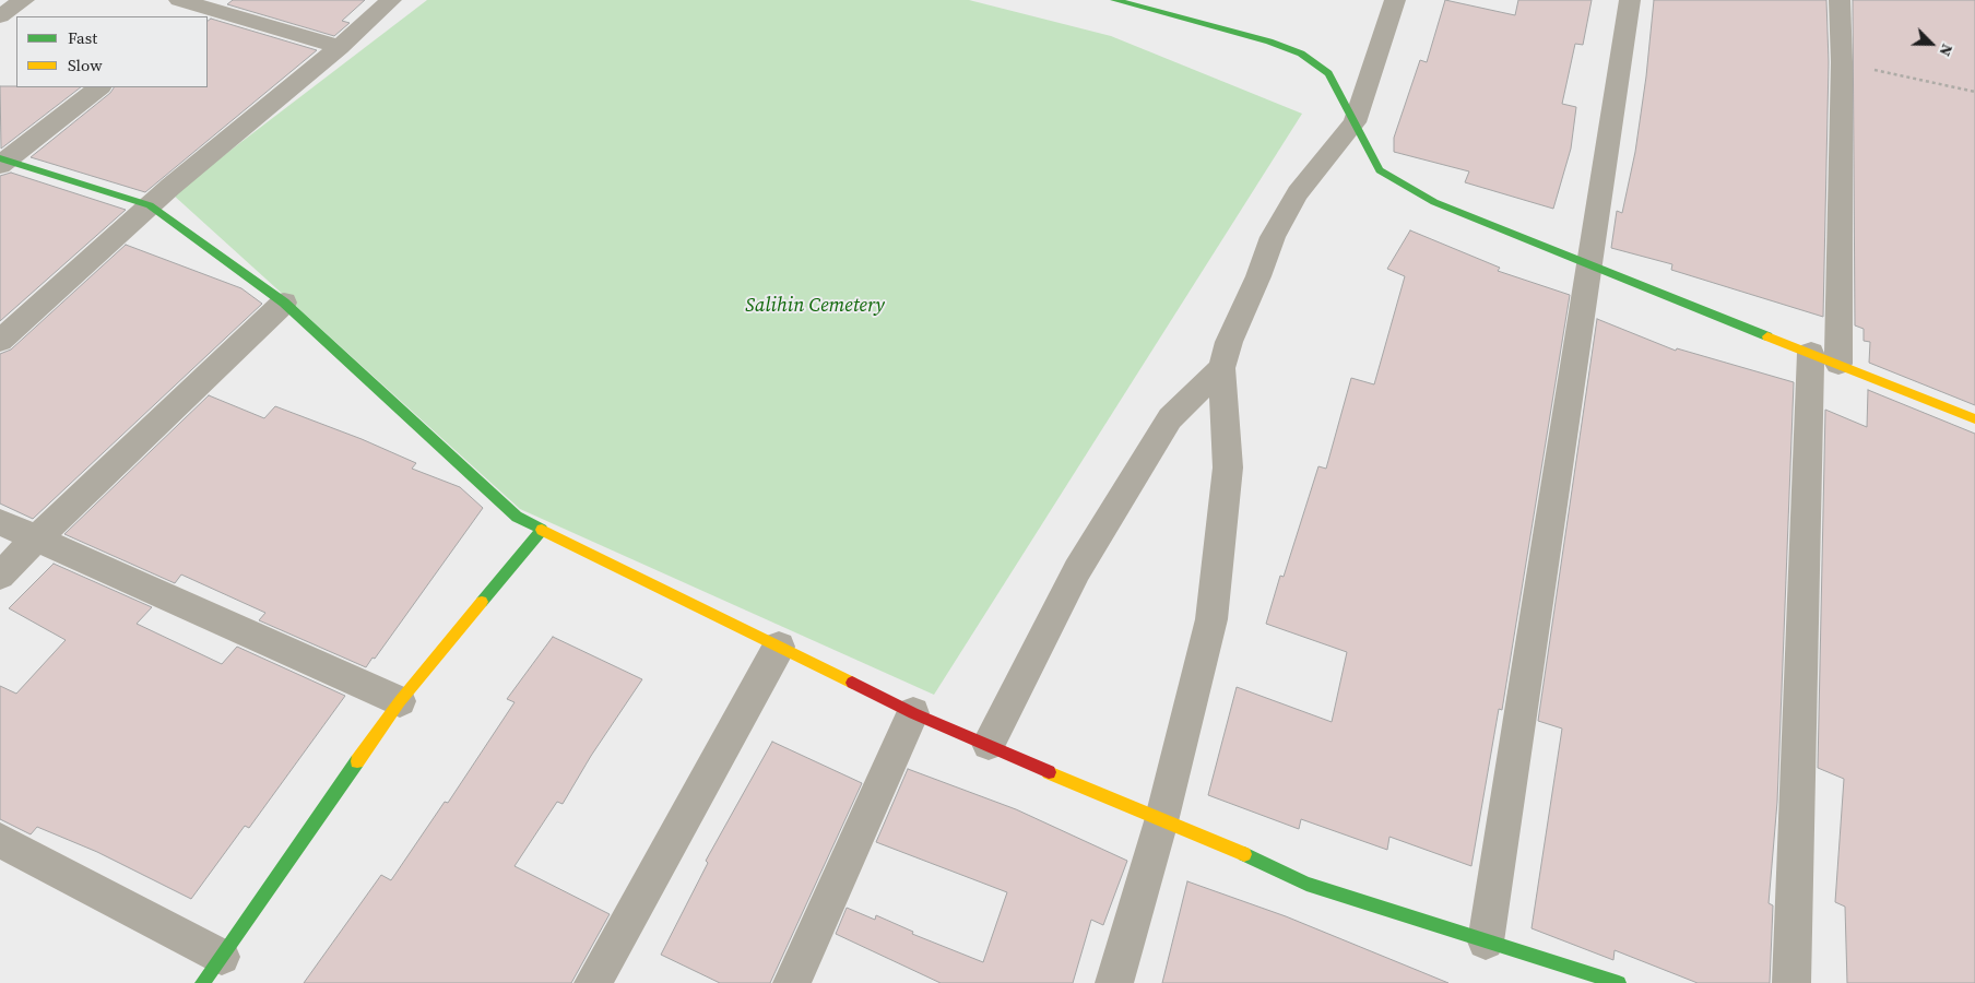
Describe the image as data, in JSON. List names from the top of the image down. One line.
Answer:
{"parks":["Salihin Cemetery"],"legend":["Fast","Slow"],"north":"bottom right"}
